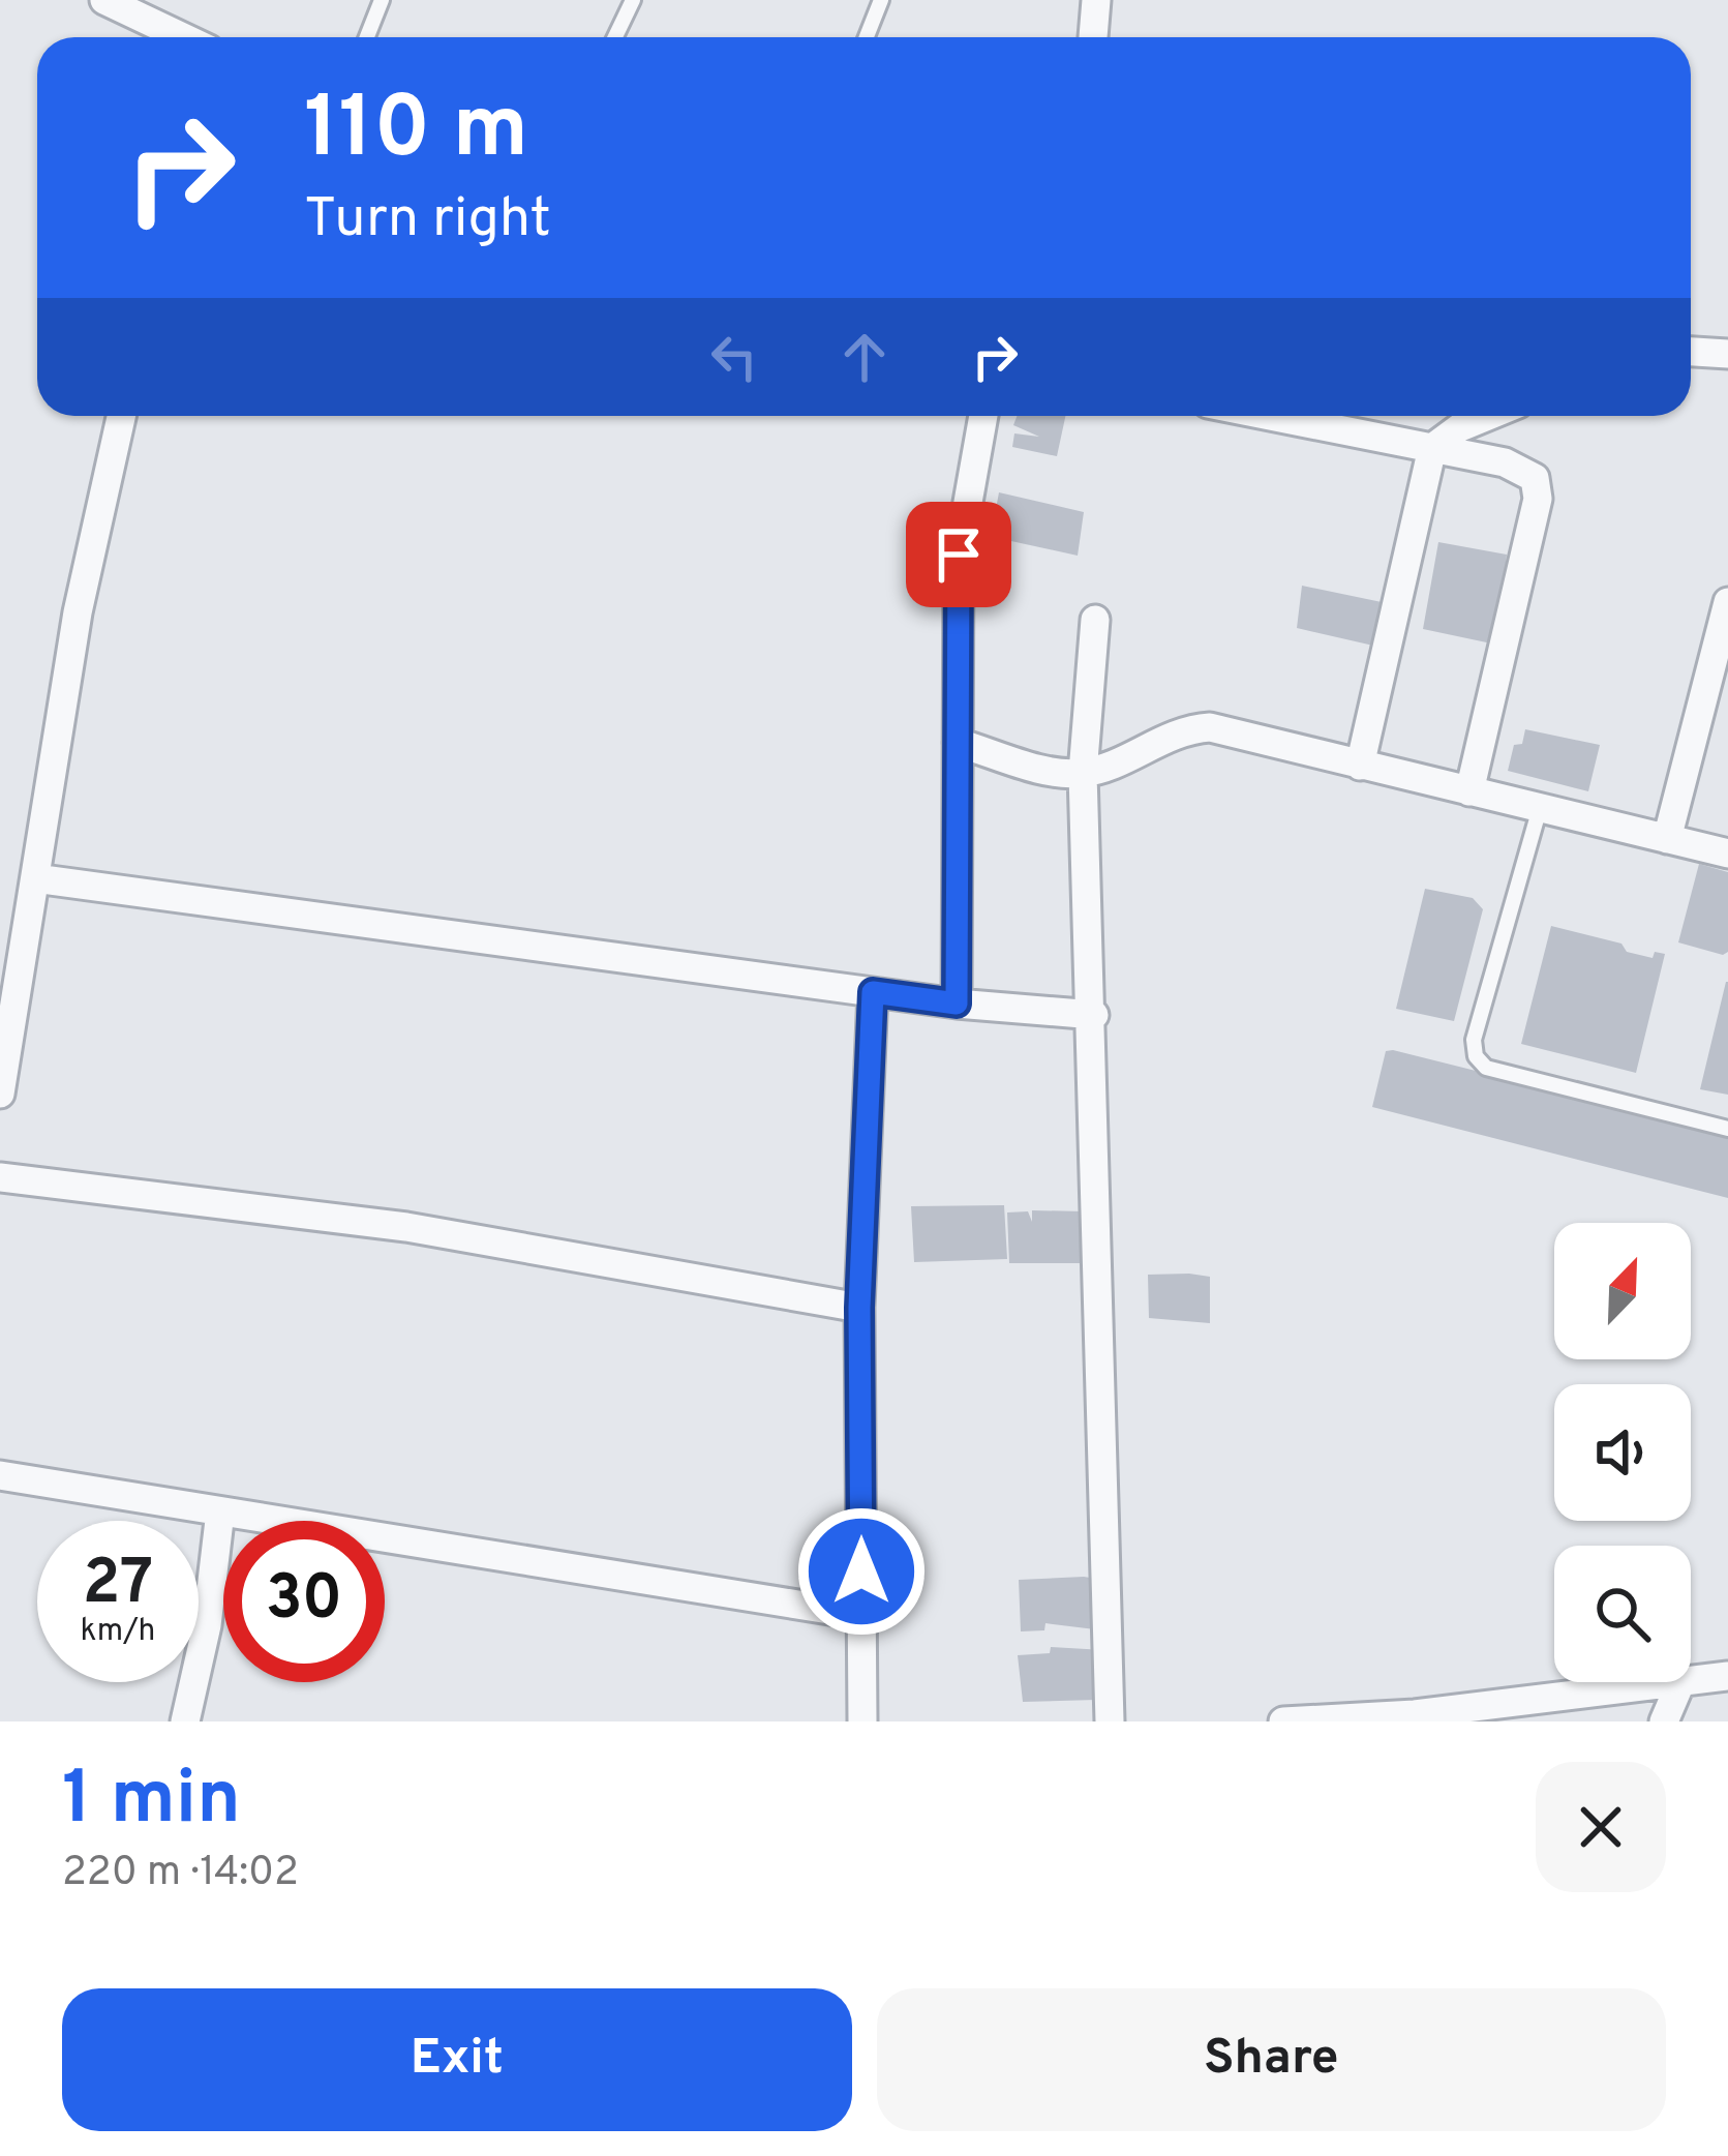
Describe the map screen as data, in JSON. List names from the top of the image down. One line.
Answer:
{"north":"top right","page":{"turn":["110 m","Turn right"],"speed":"27 km/h","limit":"30","heading":["1 min","220 m · 14:02"],"buttons":["Exit","Share"]}}
